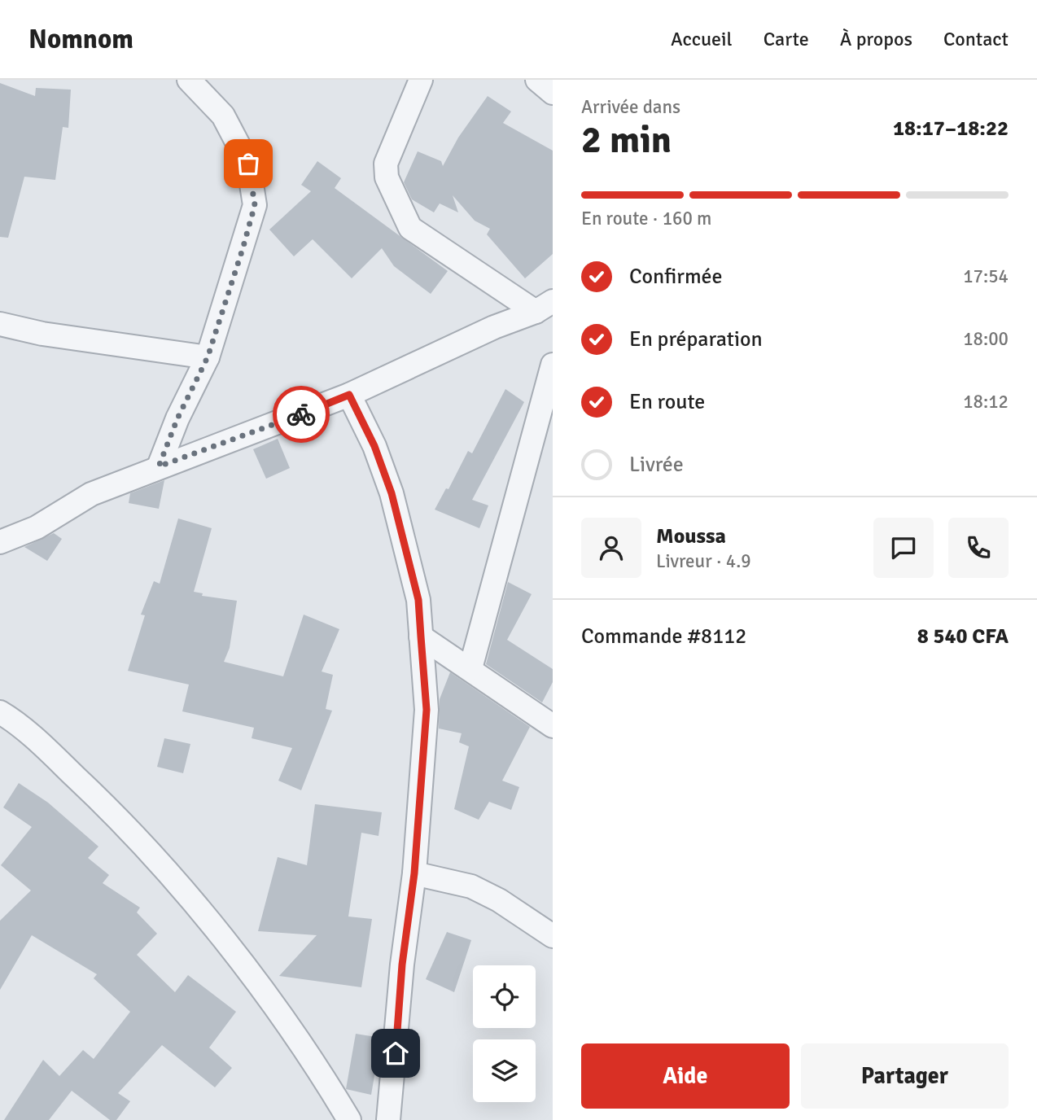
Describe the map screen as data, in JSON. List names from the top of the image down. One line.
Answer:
{"page":{"header":"Nomnom","nav":["Accueil","Carte","À propos","Contact"],"heading":["2 min","Arrivée dans","18:17–18:22"],"panel":["Moussa","Livreur · 4.9","Commande #8112","8 540 CFA"],"bar":"En route · 160 m","list":[["Confirmée","17:54"],["En préparation","18:00"],["En route","18:12"],"Livrée"],"buttons":["Aide","Partager"]}}
